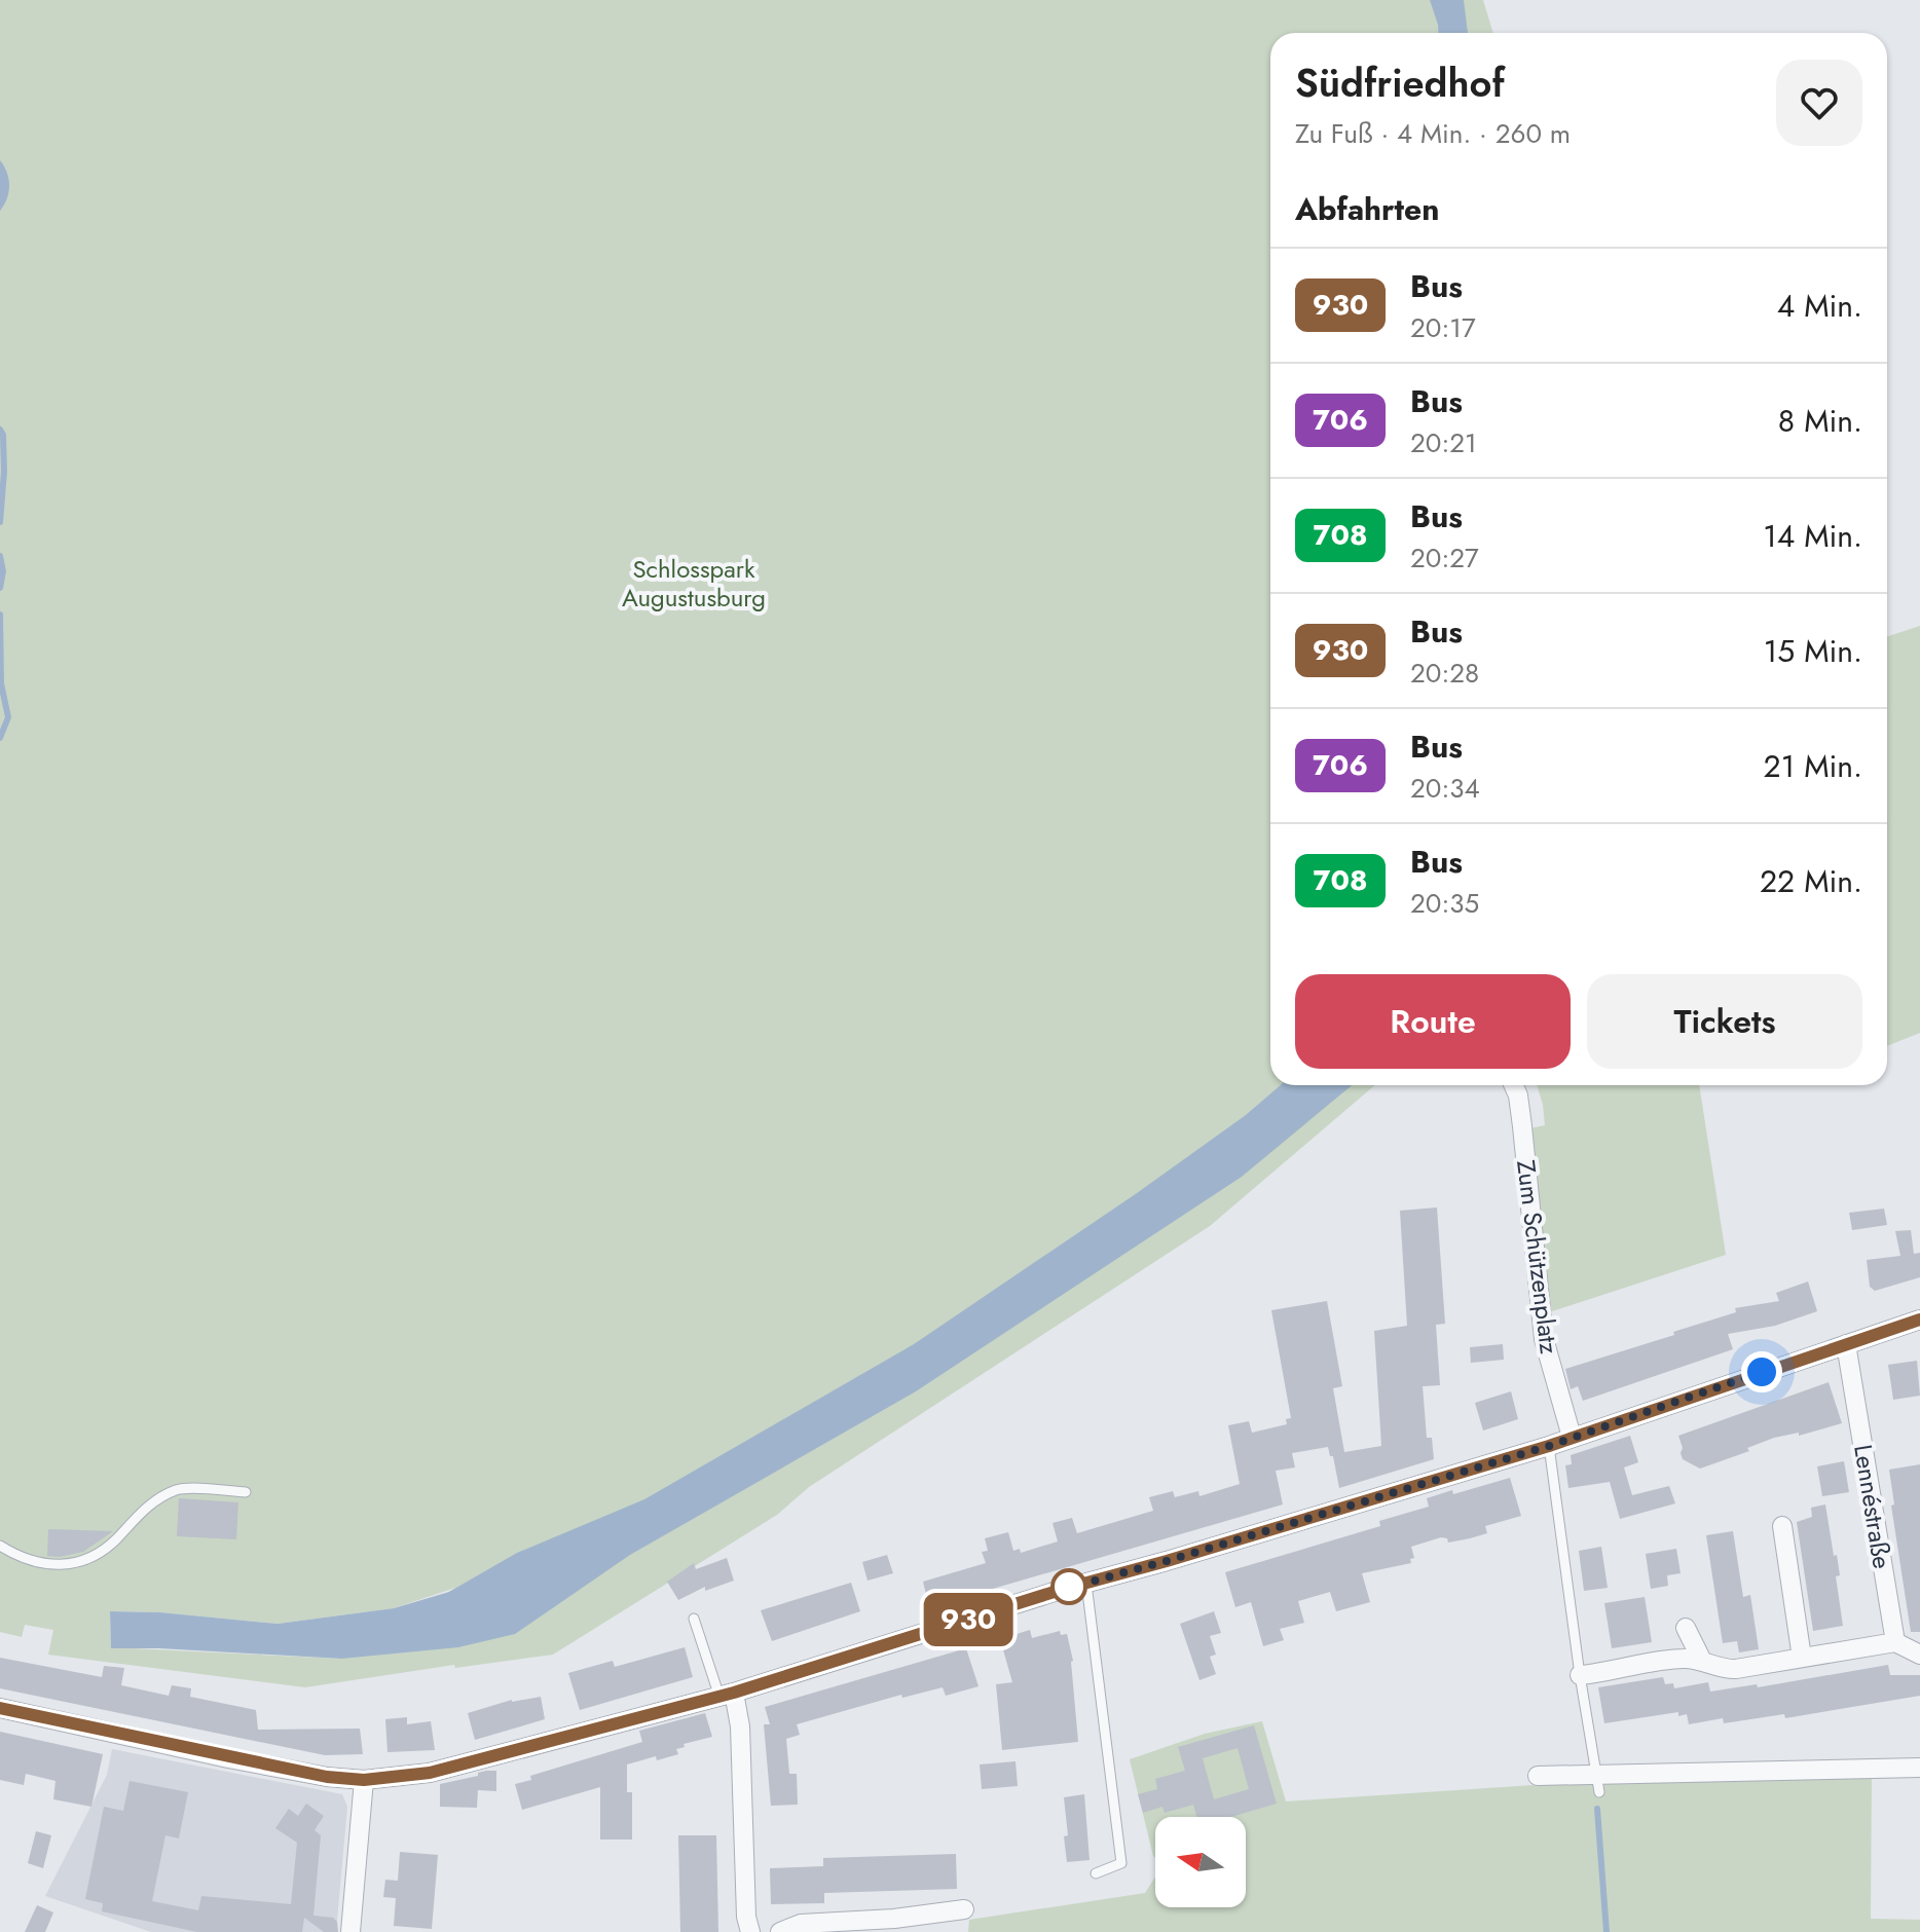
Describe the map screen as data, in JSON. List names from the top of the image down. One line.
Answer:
{"streets":{"street":["Zum Schützenplatz","Lennéstraße"]},"parks":["Schlosspark Augustusburg"],"lines":["bus line 930"],"north":"left","page":{"on_map":"930","heading":[["Südfriedhof","Zu Fuß · 4 Min. · 260 m"],"Abfahrten"],"list":[{"mark":"930","name":"Bus","note":"20:17","value":"4 Min."},{"mark":"706","name":"Bus","note":"20:21","value":"8 Min."},{"mark":"708","name":"Bus","note":"20:27","value":"14 Min."},{"mark":"930","name":"Bus","note":"20:28","value":"15 Min."},{"mark":"706","name":"Bus","note":"20:34","value":"21 Min."},{"mark":"708","name":"Bus","note":"20:35","value":"22 Min."}],"buttons":["Route","Tickets"]}}
